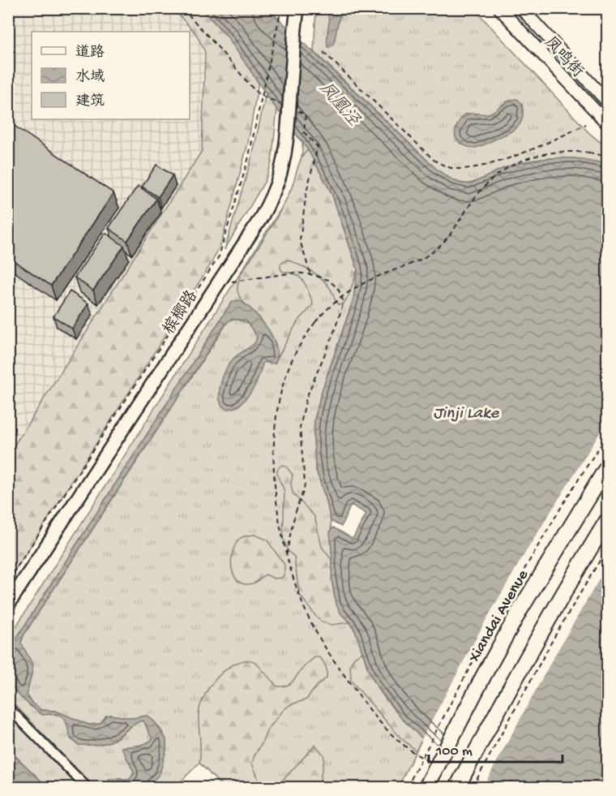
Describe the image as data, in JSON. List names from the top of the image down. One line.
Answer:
{"streets":{"main road":["槟榔路","Xiandai Avenue"],"street":["凤鸣街"]},"water":["凤凰泾","Jinji Lake"],"legend":["道路","水域","建筑"],"scale_bar":"100 m"}
